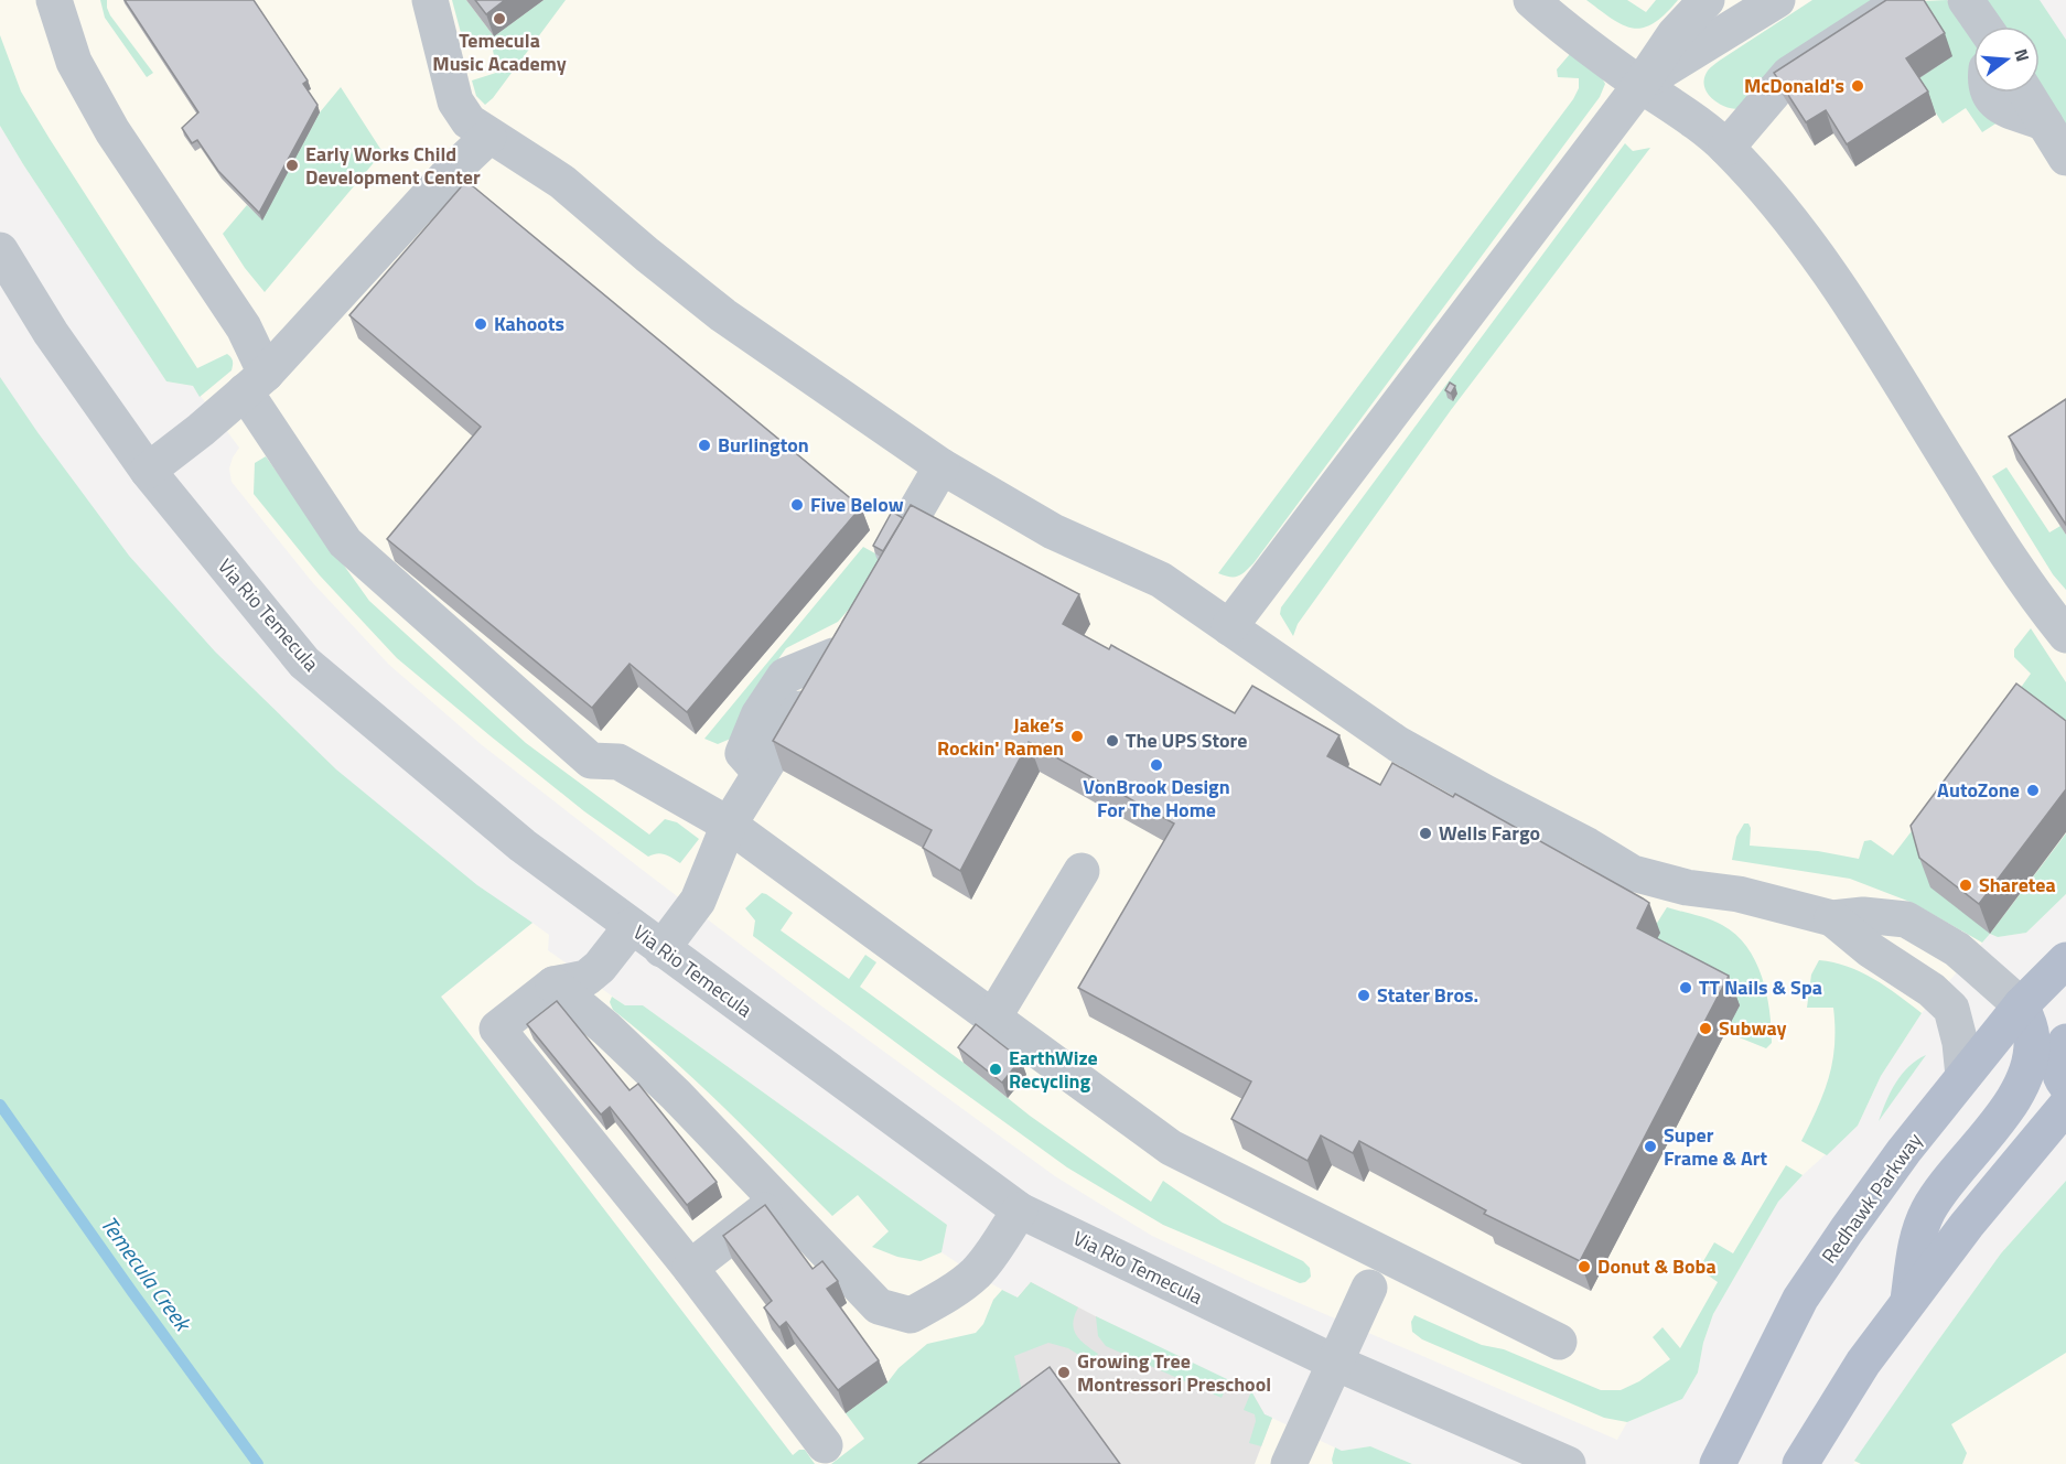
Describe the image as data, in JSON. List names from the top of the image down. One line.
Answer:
{"streets":{"main road":["Redhawk Parkway"],"street":["Via Rio Temecula"]},"water":["Temecula Creek"],"places":["Temecula Music Academy","McDonald's","Early Works Child Development Center","Kahoots","Burlington","Five Below","Jake’s Rockin' Ramen","The UPS Store","VonBrook Design For The Home","AutoZone","Wells Fargo","Sharetea","TT Nails & Spa","Stater Bros.","Subway","EarthWize Recycling","Super Frame & Art","Donut & Boba","Growing Tree Montressori Preschool"],"north":"right"}
